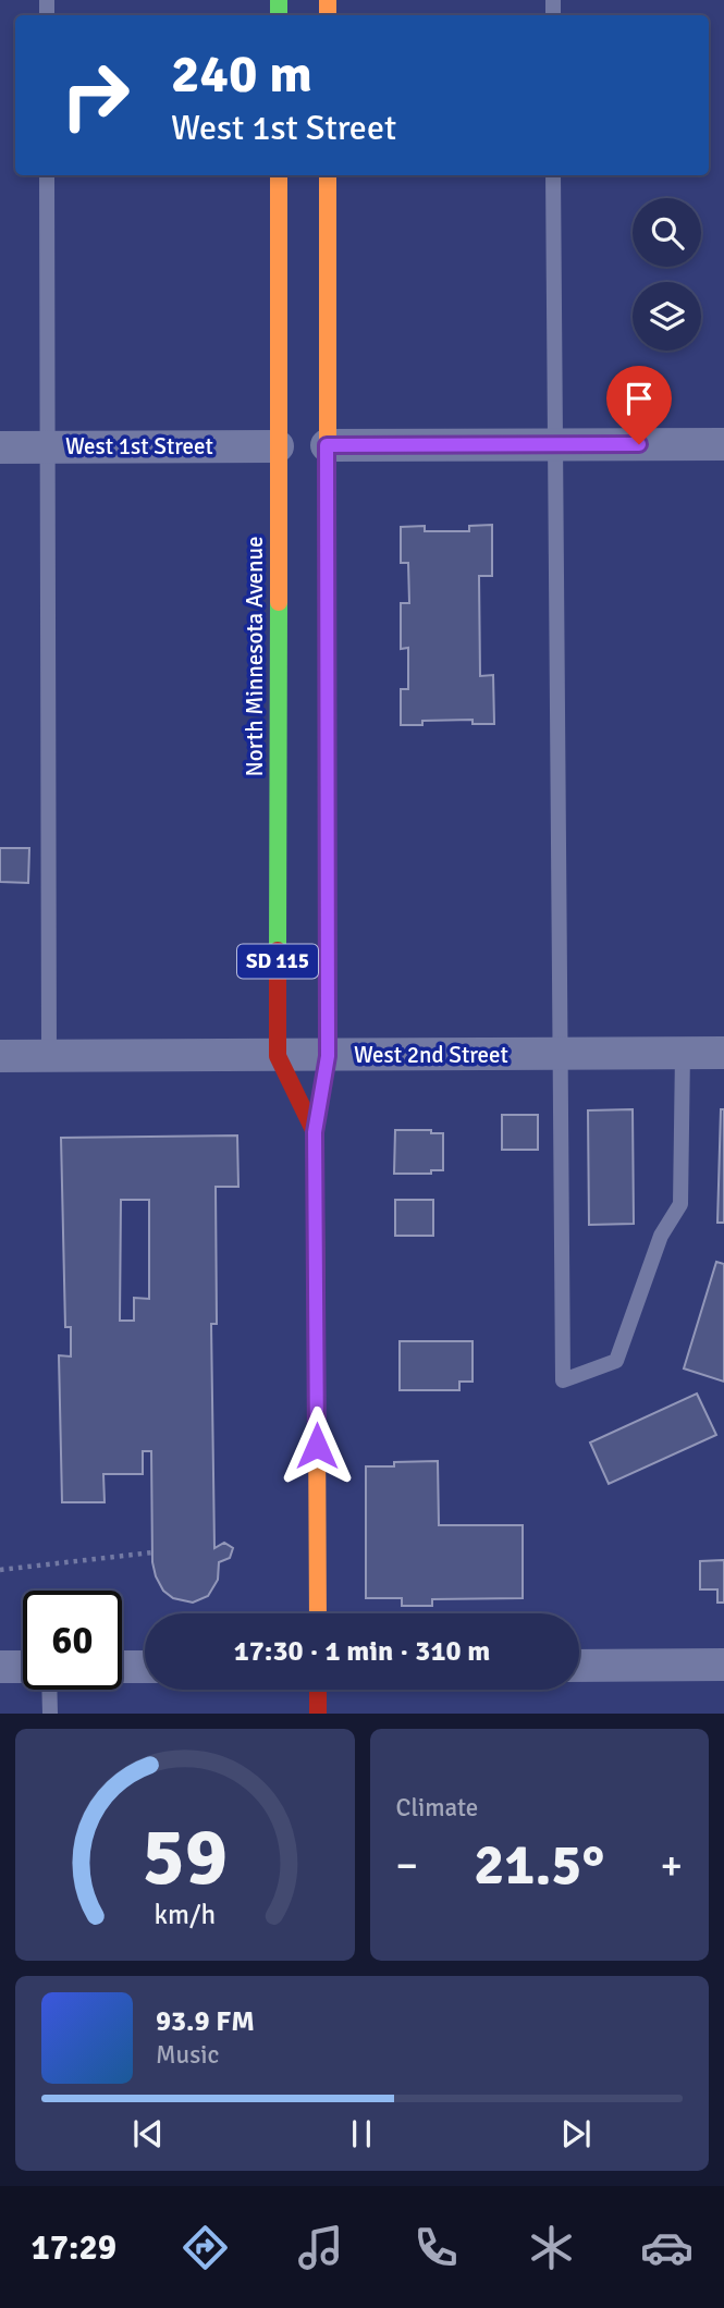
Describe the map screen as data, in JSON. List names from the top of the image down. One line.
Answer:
{"streets":{"main road":["North Minnesota Avenue","SD 115"],"street":["West 1st Street","West 2nd Street"]},"crossings":[["West 1st Street","North Minnesota Avenue"],["North Minnesota Avenue","West 2nd Street"]],"page":{"turn":["240 m","West 1st Street"],"limit":"60","trip":"17:30 · 1 min · 310 m","tile":"Climate","heat":["−","21.5°","+"],"song":["93.9 FM","Music"],"tabs":"17:29","gauge":["59","km/h"]}}
